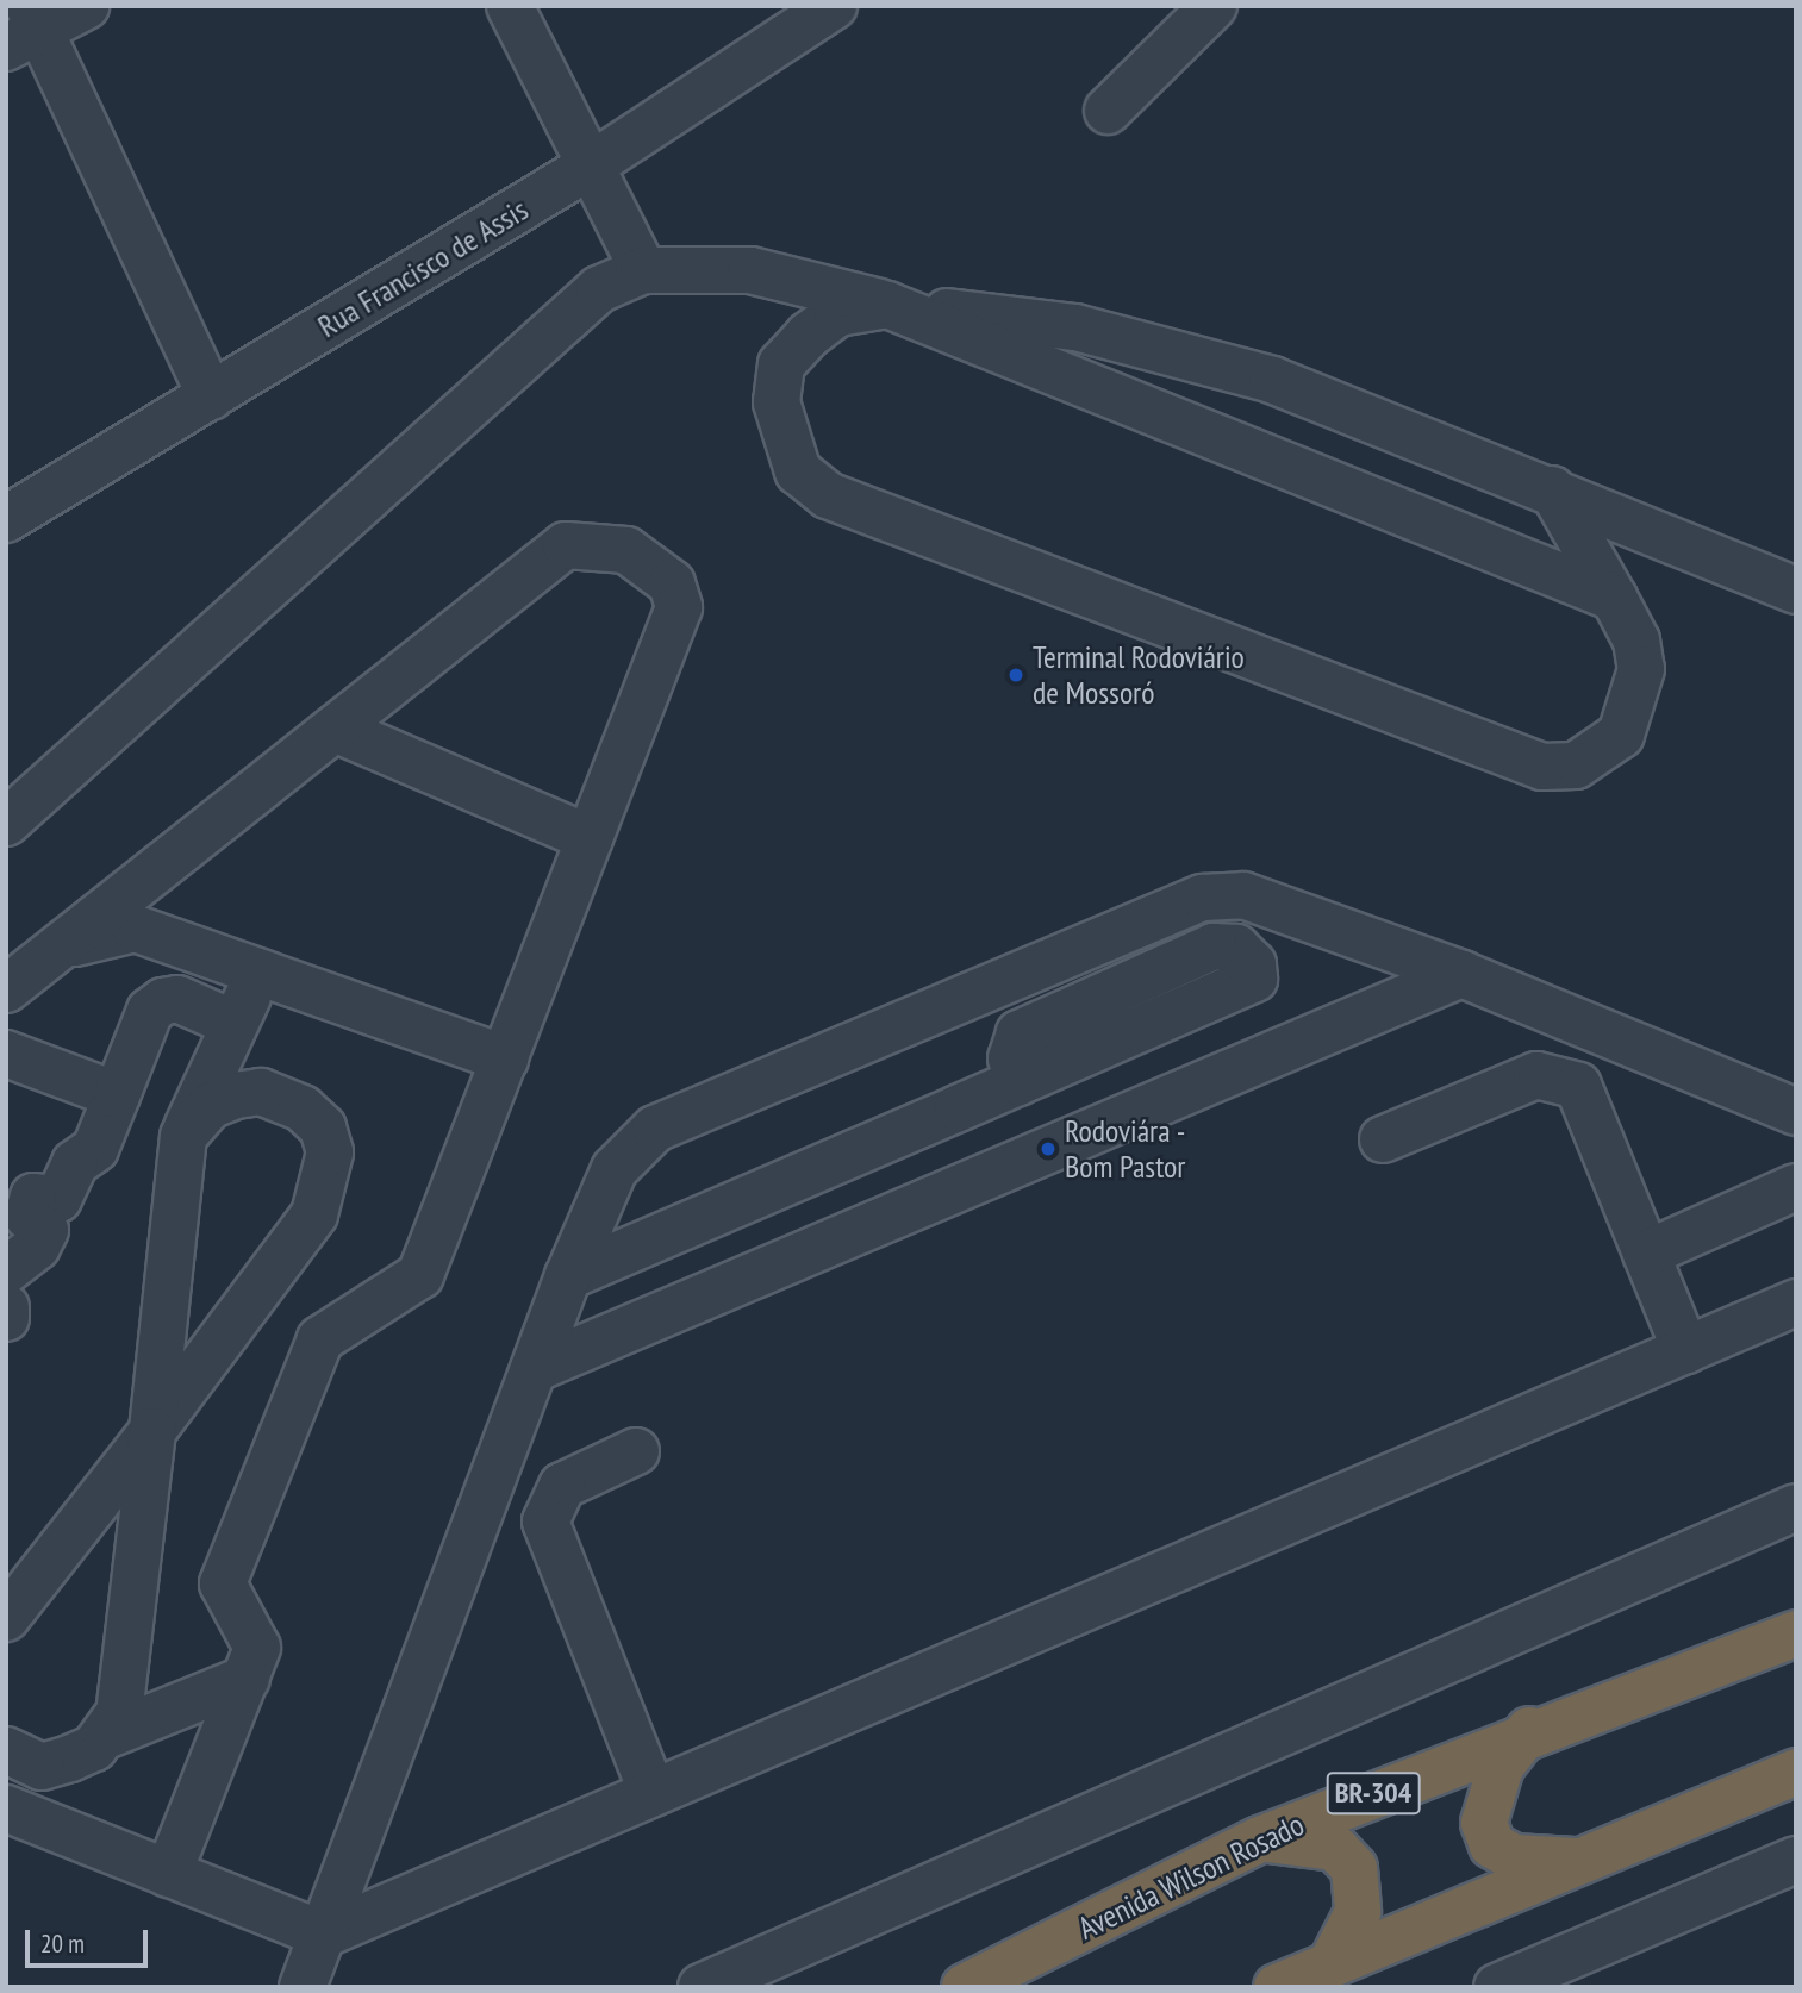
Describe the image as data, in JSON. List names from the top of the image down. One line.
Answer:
{"streets":{"highway":["BR-304","Avenida Wilson Rosado"],"street":["Rua Francisco de Assis"]},"places":["Terminal Rodoviário de Mossoró","Rodoviára - Bom Pastor"],"scale_bar":"20 m"}
